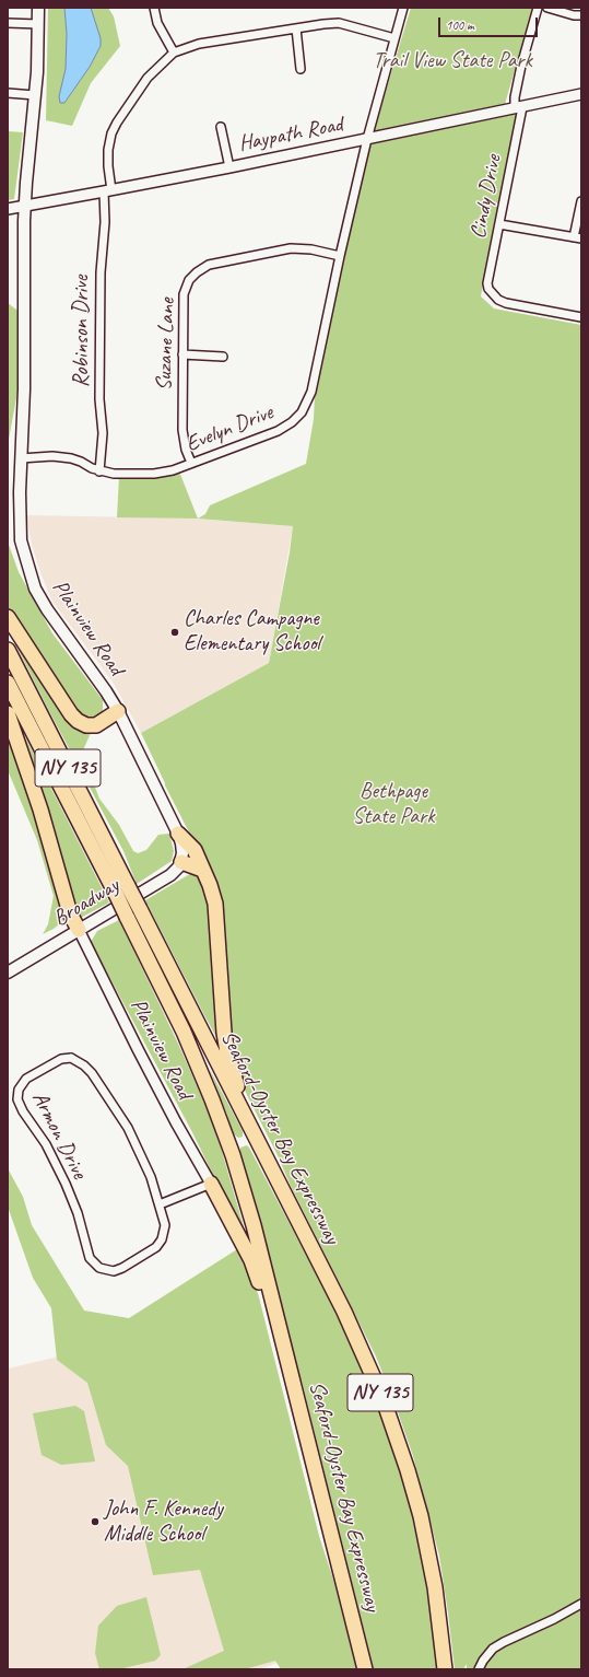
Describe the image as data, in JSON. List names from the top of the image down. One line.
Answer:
{"streets":{"highway":["NY 135","Seaford-Oyster Bay Expressway"],"main road":["Plainview Road","Broadway"],"street":["Haypath Road","Cindy Drive","Robinson Drive","Suzane Lane","Evelyn Drive","Armon Drive"]},"crossings":[["Haypath Road","Cindy Drive"],["Haypath Road","Robinson Drive"],["Haypath Road","Evelyn Drive"],["Haypath Road","Plainview Road"],["Robinson Drive","Evelyn Drive"],["Suzane Lane","Evelyn Drive"],["Evelyn Drive","Plainview Road"],["Plainview Road","Broadway"]],"parks":["Trail View State Park","Bethpage State Park"],"places":["Charles Campagne Elementary School","John F. Kennedy Middle School"],"scale_bar":"100 m"}
